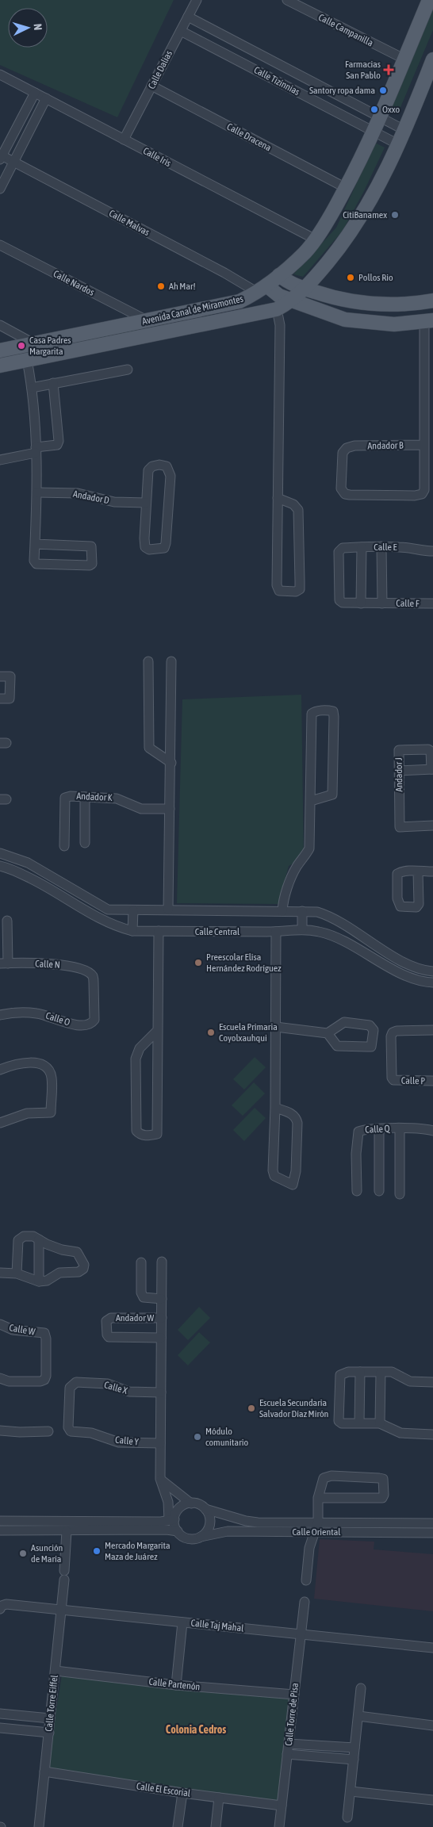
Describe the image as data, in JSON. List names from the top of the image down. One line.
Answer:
{"streets":{"main road":["Avenida Canal de Miramontes"],"street":["Calle Campanilla","Calle Dalias","Calle Tizinnias","Calle Dracena","Calle Iris","Calle Malvas","Calle Nardos","Andador B","Andador D","Calle E","Calle F","Andador J","Andador K","Calle Central","Calle N","Calle O","Calle P","Calle Q","Andador W","Calle W","Calle X","Calle Y","Calle Oriental","Calle Taj Mahal","Calle Partenón","Calle Torre Eiffel","Calle Torre de Pisa","Calle El Escorial"]},"crossings":[["Calle Campanilla","Avenida Canal de Miramontes"],["Calle Dalias","Calle Tizinnias"],["Calle Dalias","Calle Dracena"],["Calle Dalias","Calle Iris"],["Calle Tizinnias","Avenida Canal de Miramontes"],["Calle Dracena","Avenida Canal de Miramontes"],["Calle Iris","Avenida Canal de Miramontes"],["Calle Malvas","Avenida Canal de Miramontes"],["Calle Nardos","Avenida Canal de Miramontes"],["Calle E","Calle F"],["Calle N","Calle O"],["Calle X","Calle Y"],["Calle Oriental","Calle Torre Eiffel"],["Calle Taj Mahal","Calle Torre Eiffel"],["Calle Taj Mahal","Calle Torre de Pisa"],["Calle Partenón","Calle Torre Eiffel"],["Calle Partenón","Calle Torre de Pisa"],["Calle Torre Eiffel","Calle El Escorial"],["Calle Torre de Pisa","Calle El Escorial"]],"districts":["Colonia Cedros"],"places":{"health":["Farmacias San Pablo"],"other":["Santory ropa dama","Oxxo","CitiBanamex","Pollos Rio","Ah Mar!","Casa Padres Margarita","Preescolar Elisa Hernández Rodríguez","Escuela Primaria Coyolxauhqui","Escuela Secundaria Salvador Díaz Mirón","Módulo comunitario","Mercado Margarita Maza de Juárez","Asunción de María"]},"north":"right"}
